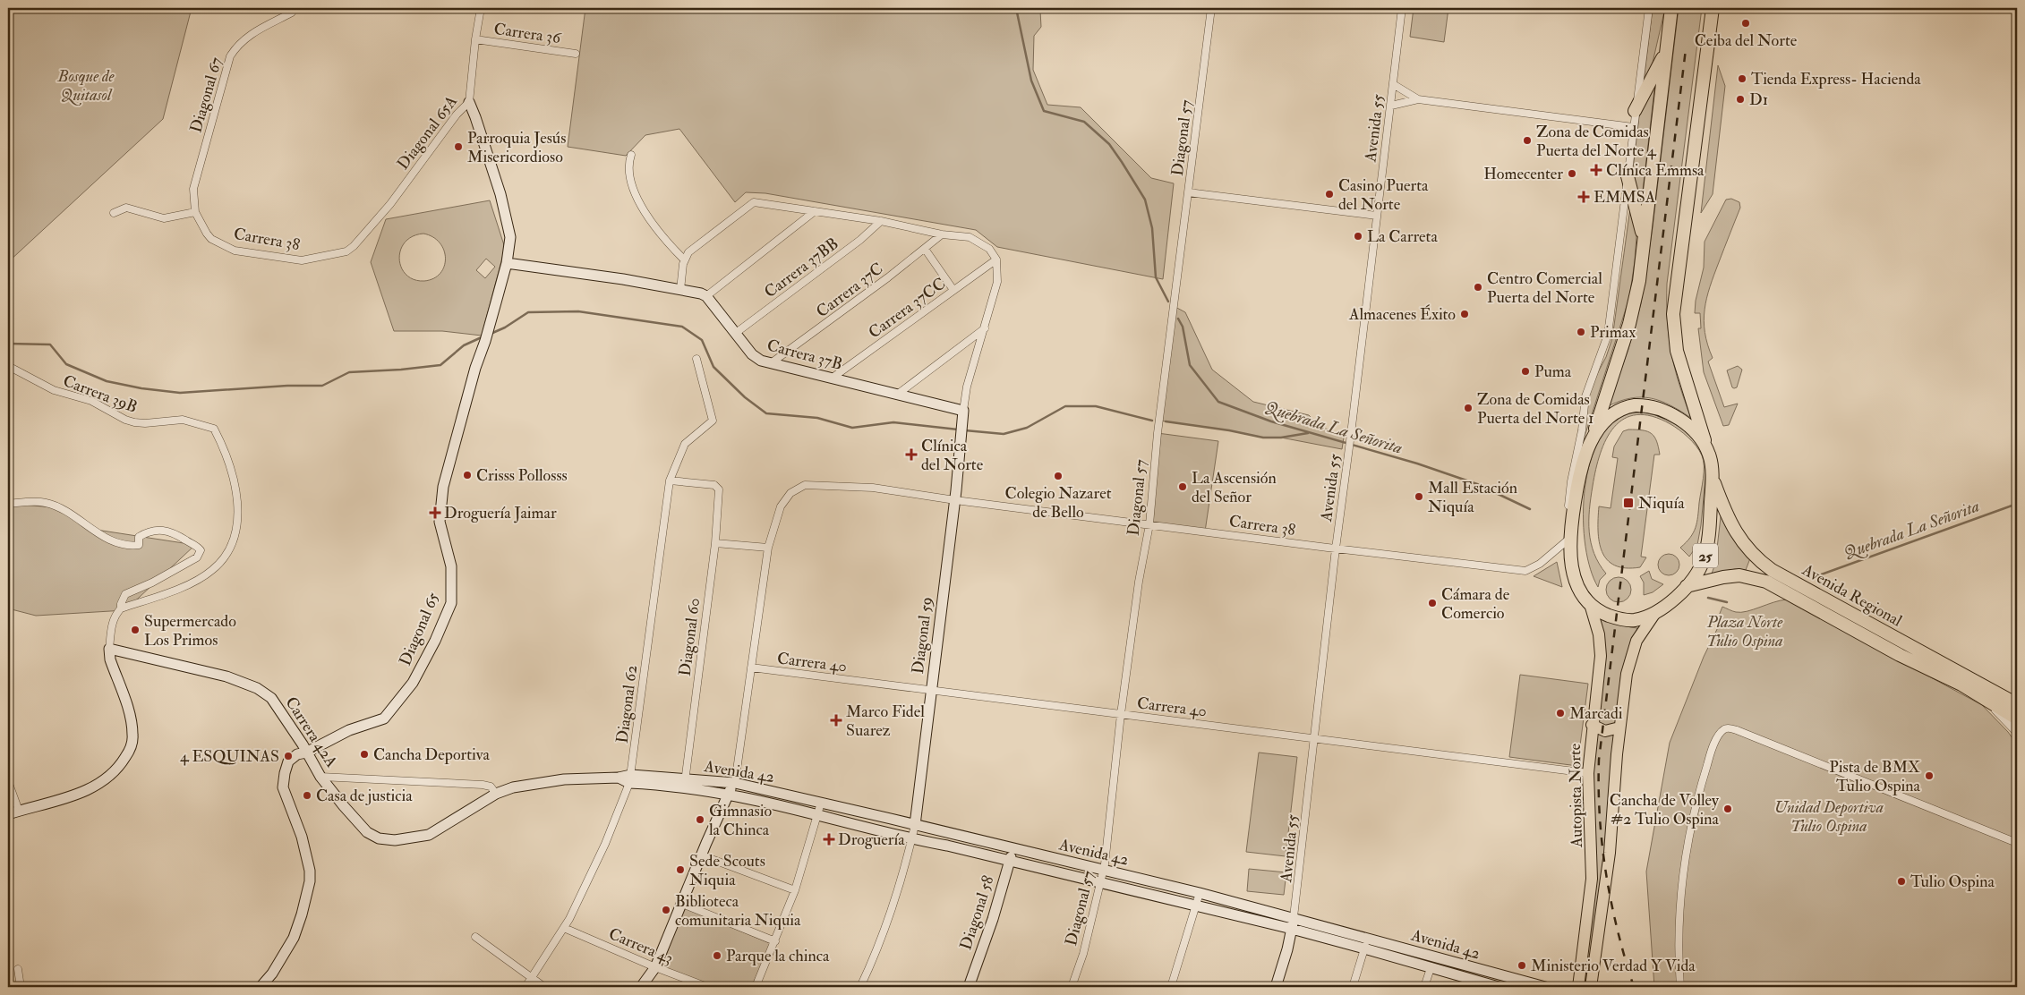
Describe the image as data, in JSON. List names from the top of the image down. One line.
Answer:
{"streets":{"highway":["25","Avenida Regional"],"main road":["Autopista Norte"],"street":["Carrera 36","Diagonal 67","Avenida 55","Diagonal 65A","Diagonal 57","Carrera 38","Carrera 37BB","Carrera 37C","Carrera 37CC","Carrera 37B","Carrera 39B","Diagonal 65","Diagonal 59","Diagonal 60","Carrera 40","Diagonal 62","Carrera 42A","Avenida 42","Diagonal 58","Carrera 43"]},"crossings":[["Carrera 36","Diagonal 65A"],["Diagonal 67","Carrera 38"],["Avenida 55","Carrera 38"],["Avenida 55","Carrera 40"],["Avenida 55","Avenida 42"],["Diagonal 65A","Carrera 38"],["Diagonal 65A","Diagonal 65"],["Diagonal 57","Carrera 38"],["Diagonal 57","Carrera 40"],["Diagonal 57","Avenida 42"],["Carrera 38","25"],["Carrera 38","Diagonal 59"],["Carrera 37BB","Carrera 37C"],["Carrera 37BB","Carrera 37CC"],["Carrera 37BB","Carrera 37B"],["Carrera 37BB","Diagonal 59"],["Carrera 37C","Carrera 37B"],["Carrera 37CC","Carrera 37B"],["Carrera 37CC","Diagonal 59"],["Carrera 37B","Diagonal 59"],["25","Avenida Regional"],["25","Autopista Norte"],["Diagonal 65","Carrera 42A"],["Diagonal 59","Carrera 40"],["Diagonal 59","Avenida 42"],["Diagonal 60","Diagonal 62"],["Diagonal 60","Avenida 42"],["Carrera 40","Autopista Norte"],["Diagonal 62","Carrera 42A"],["Diagonal 62","Avenida 42"],["Diagonal 62","Carrera 43"],["Carrera 42A","Avenida 42"],["Avenida 42","Diagonal 58"]],"water":["Quebrada La Señorita"],"parks":["Bosque de Quitasol","Plaza Norte Tulio Ospina","Unidad Deportiva Tulio Ospina"],"places":{"other":["Ceiba del Norte","Tienda Express- Hacienda","D1","Zona de Comidas Puerta del Norte 4","Parroquia Jesús Misericordioso","Homecenter","Casino Puerta del Norte","La Carreta","Centro Comercial Puerta del Norte","Almacenes Éxito","Primax","Puma","Zona de Comidas Puerta del Norte 1","Crisss Pollosss","Colegio Nazaret de Bello","La Ascensión del Señor","Mall Estación Niquía","Cámara de Comercio","Supermercado Los Primos","Marcadi","Cancha Deportiva","4 ESQUINAS","Pista de BMX Tulio Ospina","Casa de justicia","Cancha de Volley #2 Tulio Ospina","Gimnasio la Chinca","Sede Scouts Niquia","Tulio Ospina","Biblioteca comunitaria Niquia","Parque la chinca","Ministerio Verdad Y Vida"],"health":["Clínica Emmsa","EMMSA","Clínica del Norte","Droguería Jaimar","Marco Fidel Suarez","Droguería"],"transit":["Niquía"]}}
